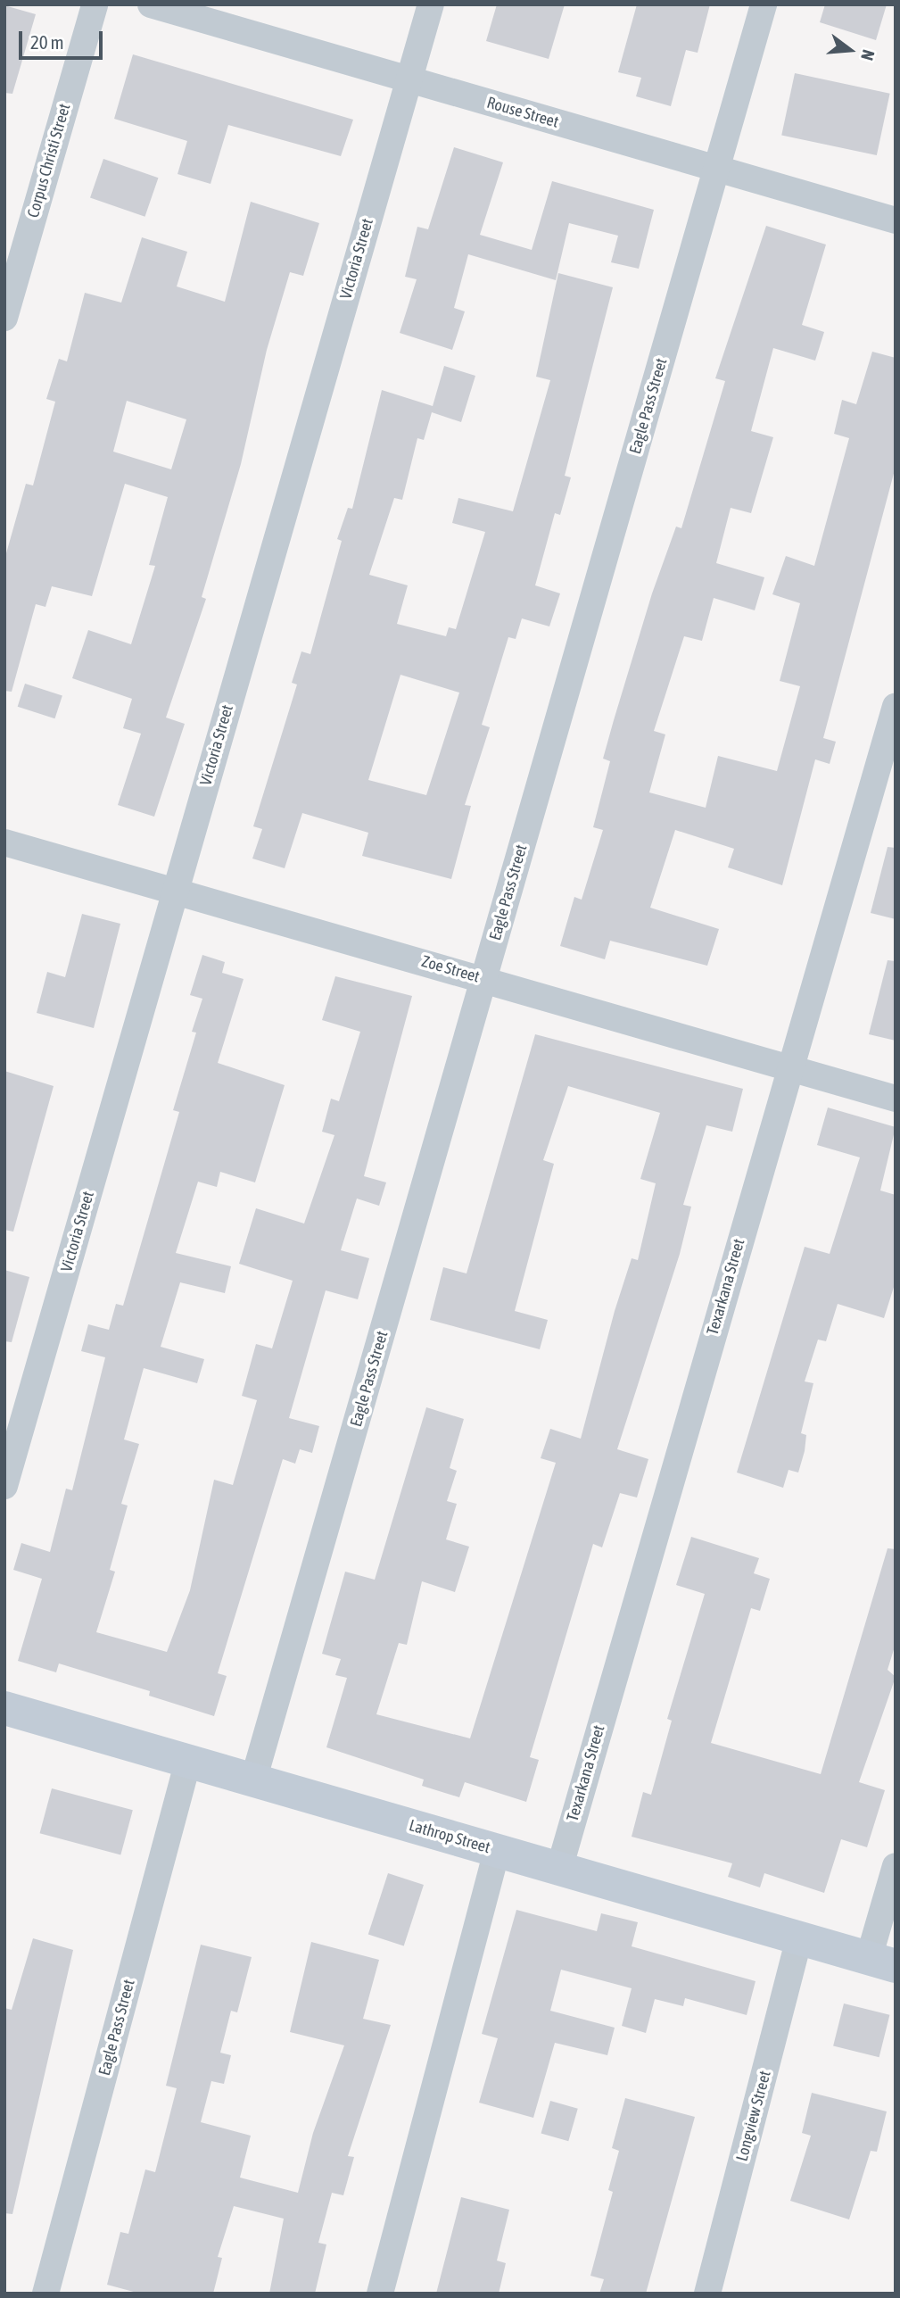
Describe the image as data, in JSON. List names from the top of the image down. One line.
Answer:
{"streets":{"street":["Rouse Street","Corpus Christi Street","Victoria Street","Eagle Pass Street","Zoe Street","Texarkana Street","Lathrop Street","Longview Street"]},"crossings":[["Rouse Street","Victoria Street"],["Rouse Street","Eagle Pass Street"],["Victoria Street","Zoe Street"],["Eagle Pass Street","Zoe Street"],["Eagle Pass Street","Lathrop Street"],["Zoe Street","Texarkana Street"],["Texarkana Street","Lathrop Street"],["Lathrop Street","Longview Street"]],"scale_bar":"20 m","north":"right"}
